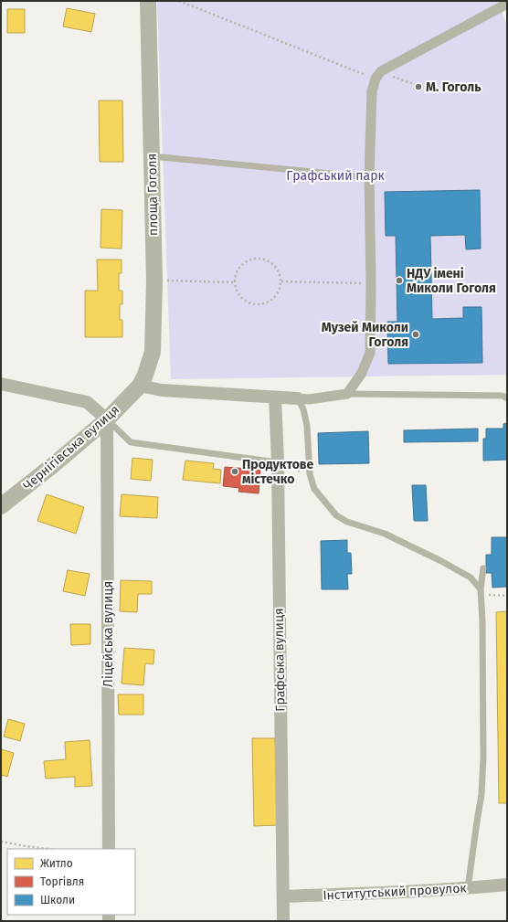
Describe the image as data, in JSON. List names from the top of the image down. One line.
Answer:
{"streets":{"street":["площа Гоголя","Чернігівська вулиця","Ліцейська вулиця","Графська вулиця","Інститутський провулок"]},"crossings":[["площа Гоголя","Чернігівська вулиця"],["Чернігівська вулиця","Ліцейська вулиця"],["Графська вулиця","Інститутський провулок"]],"parks":["Графський парк"],"places":["М. Гоголь","НДУ імені Миколи Гоголя","Музей Миколи Гоголя","Продуктове містечко"],"legend":["Житло","Торгівля","Школи"]}
